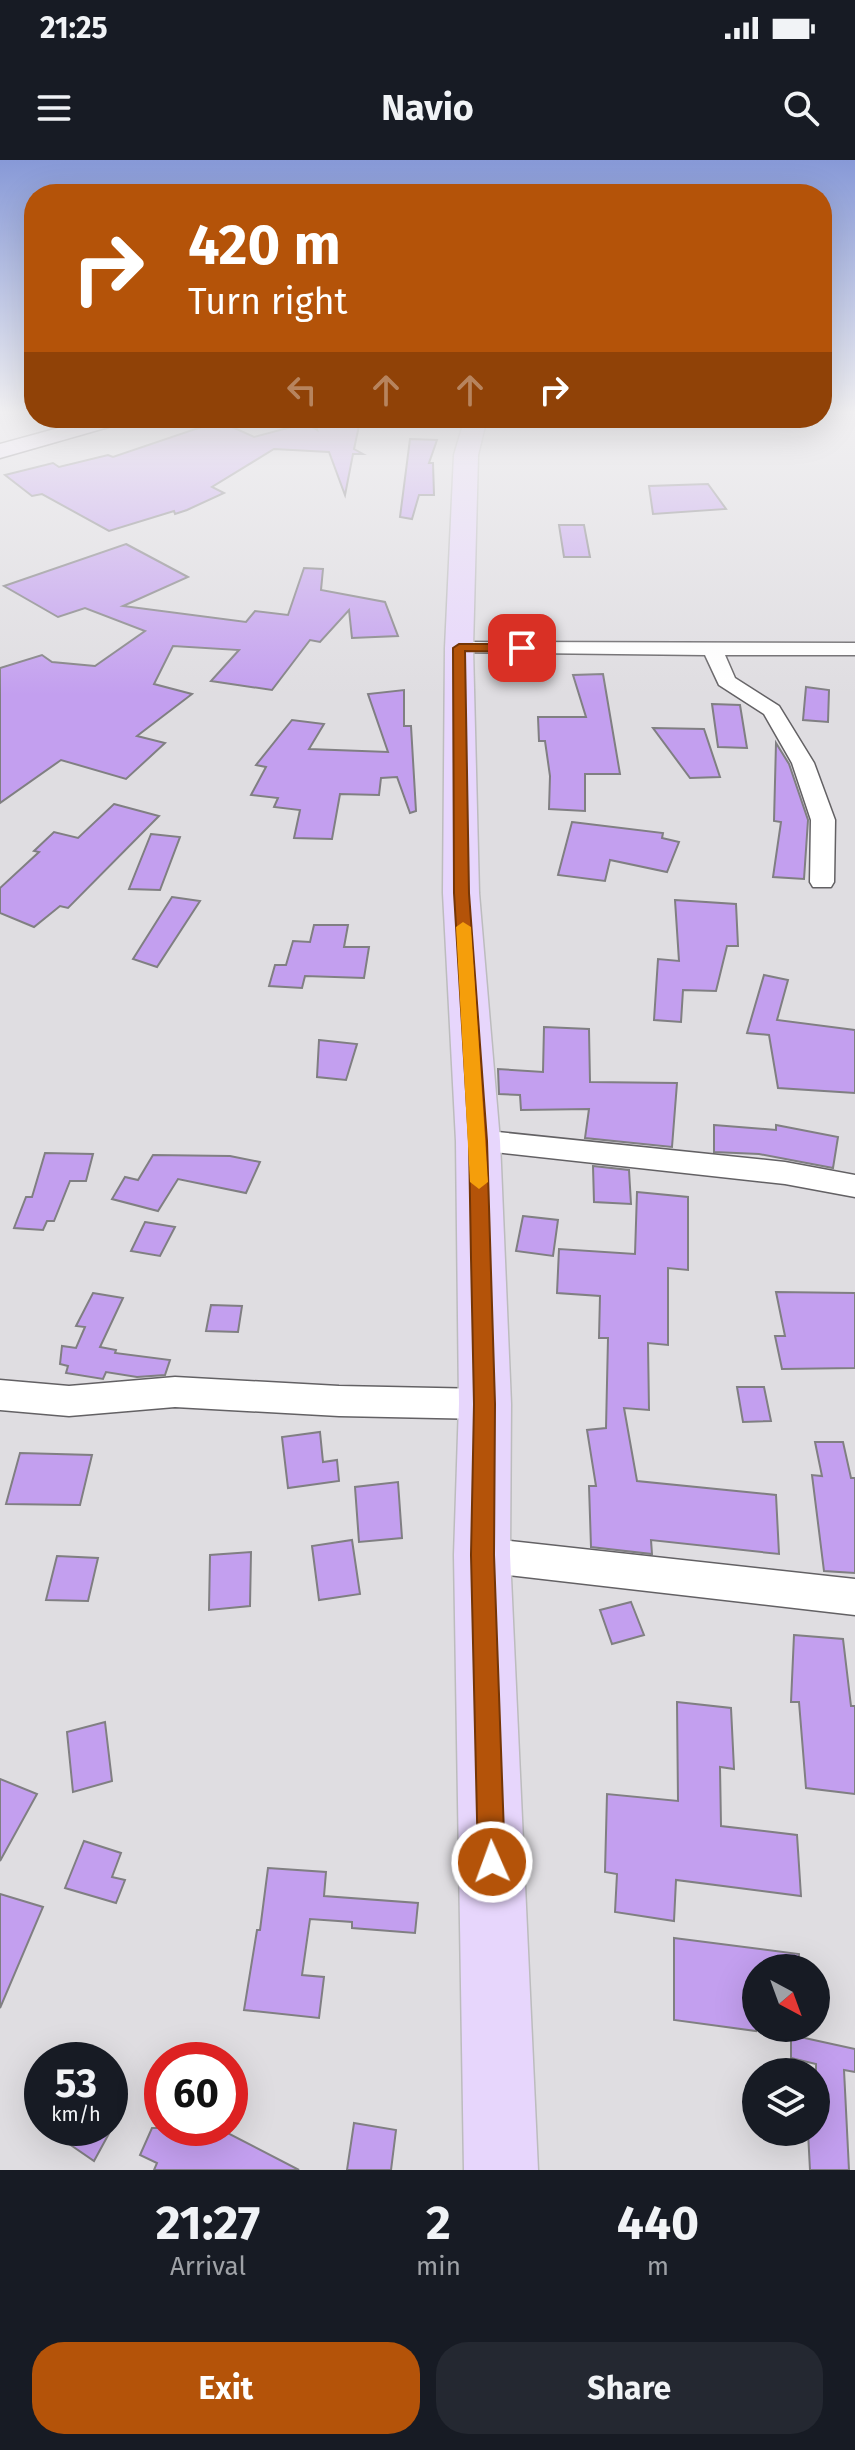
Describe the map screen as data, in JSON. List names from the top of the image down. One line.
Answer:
{"north":"bottom right","page":{"status":"21:25","header":"Navio","turn":["420 m","Turn right"],"speed":"53 km/h","limit":"60","eta":["21:27","Arrival","2","min","440","m"],"buttons":["Exit","Share"]}}
